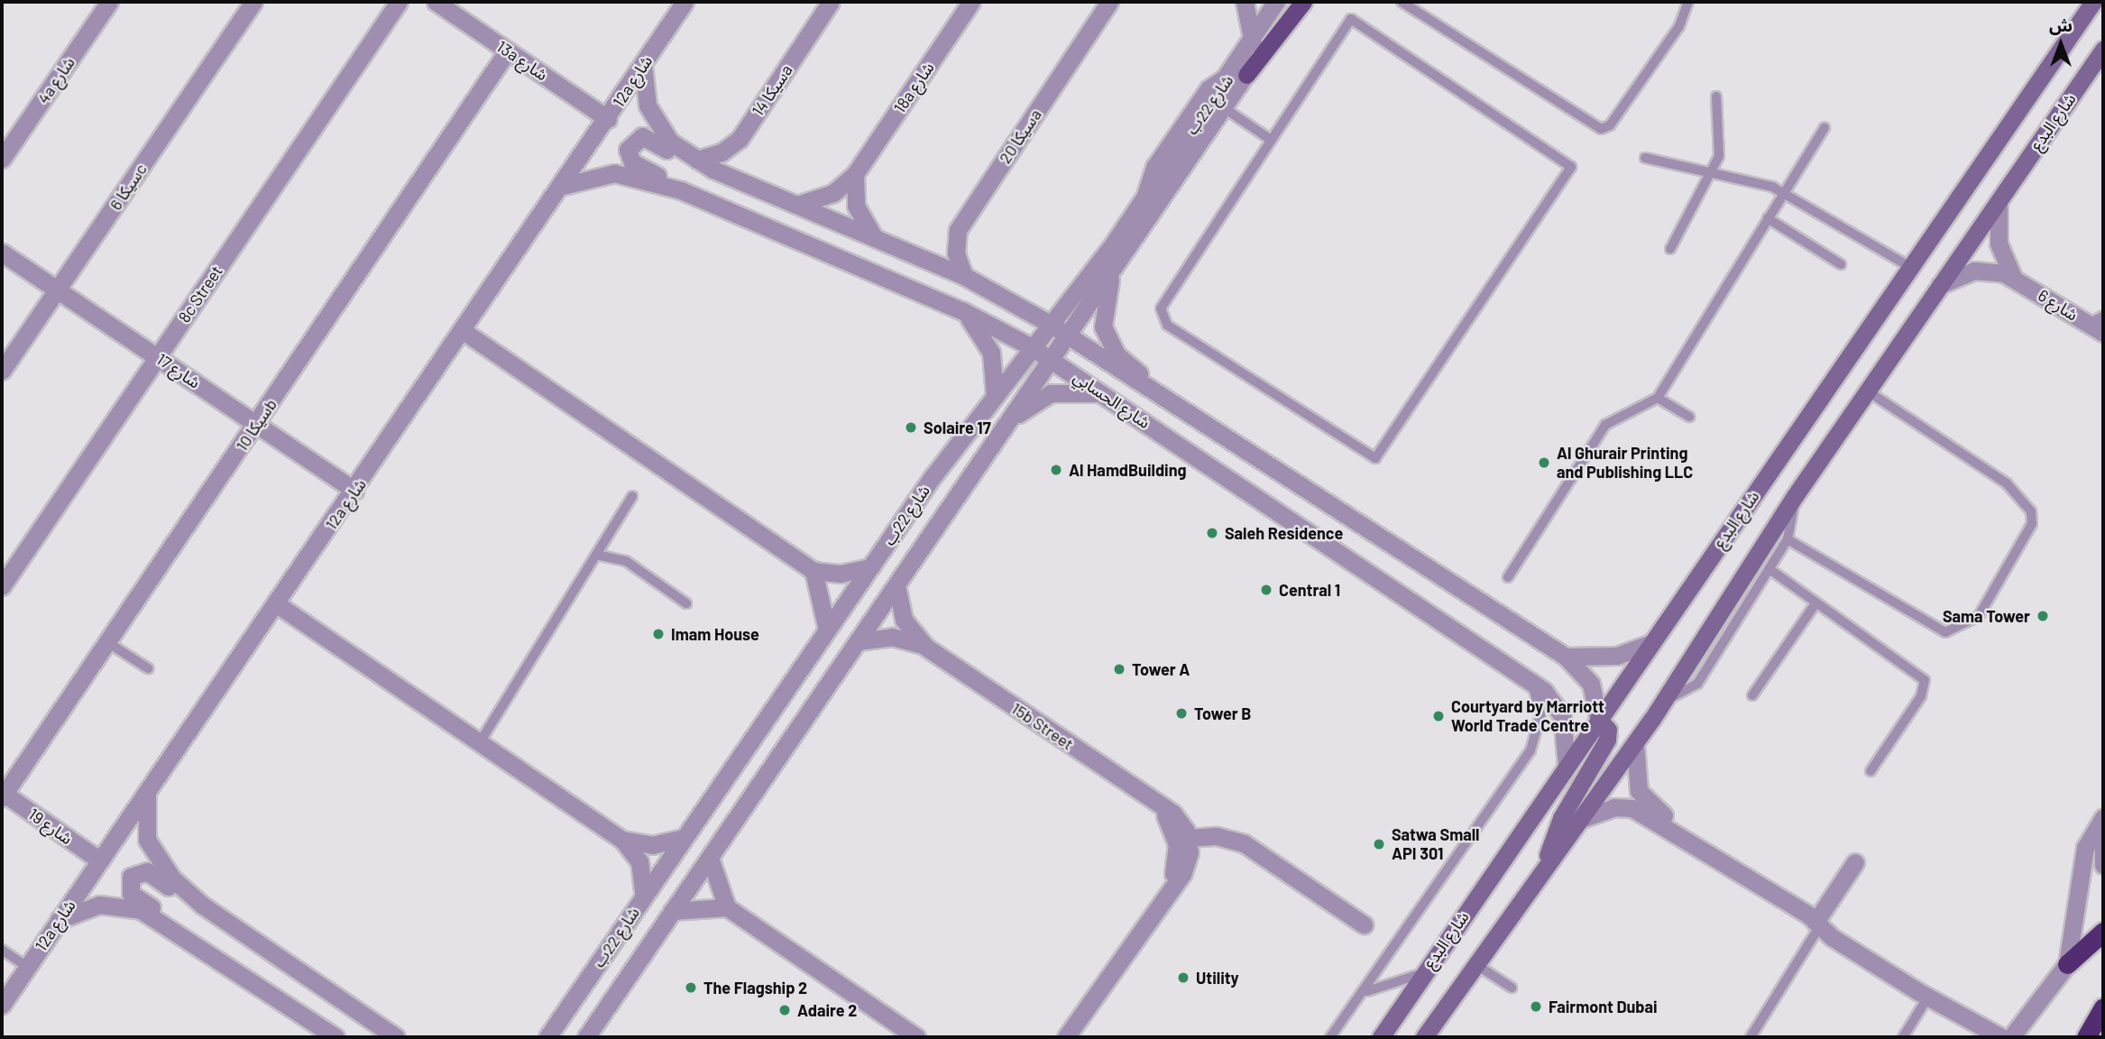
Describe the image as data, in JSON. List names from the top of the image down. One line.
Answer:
{"streets":{"main road":["شارع البدع"],"street":["13a شارع","4a شارع","12a شارع","18a شارع","سيكا 14a","شارع 22ب","سيكا 20a","سيكا 6c","8c Street","شارع 6","شارع 17","شارع الحسابي","سيكا 10b","15b Street","شارع 19"]},"crossings":[["13a شارع","12a شارع"],["13a شارع","سيكا 10b"],["12a شارع","شارع 17"],["12a شارع","شارع الحسابي"],["12a شارع","شارع 19"],["18a شارع","شارع الحسابي"],["سيكا 14a","شارع الحسابي"],["شارع 22ب","شارع الحسابي"],["شارع 22ب","15b Street"],["شارع البدع","شارع 6"],["شارع البدع","شارع الحسابي"],["سيكا 20a","شارع الحسابي"],["سيكا 6c","شارع 17"],["8c Street","شارع 17"],["شارع 17","سيكا 10b"],["سيكا 10b","شارع 19"]],"places":["Solaire 17","Al Ghurair Printing and Publishing LLC","Al HamdBuilding","Saleh Residence","Central 1","Sama Tower","Imam House","Tower A","Tower B","Courtyard by Marriott World Trade Centre","Satwa Small API 301","Utility","The Flagship 2","Fairmont Dubai","Adaire 2"],"north":"top"}
